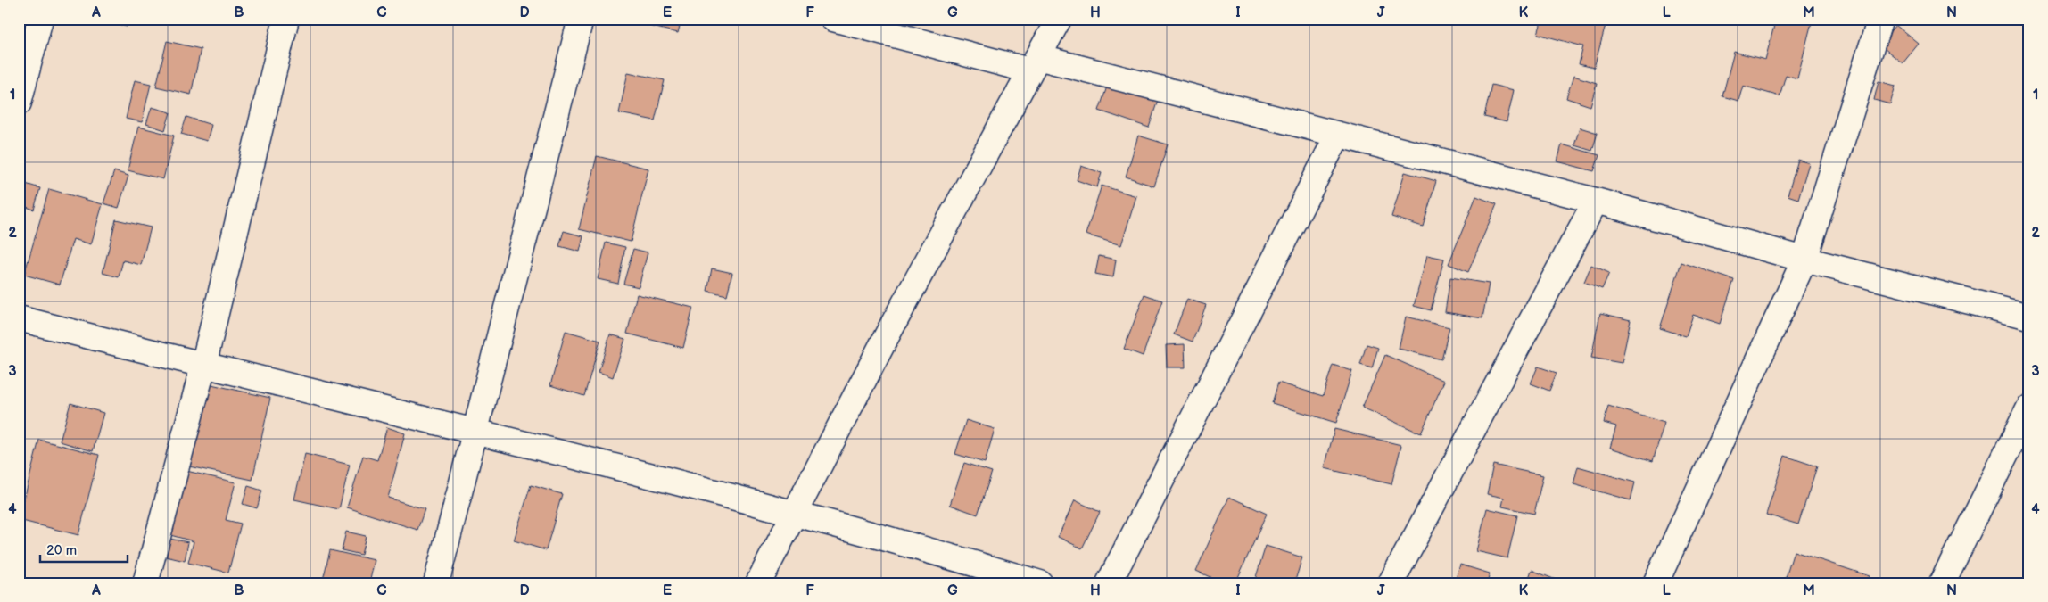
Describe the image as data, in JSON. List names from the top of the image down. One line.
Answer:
{"scale_bar":"20 m","grid":{"columns":["A","B","C","D","E","F","G","H","I","J","K","L","M","N"],"rows":["1","2","3","4"]}}
